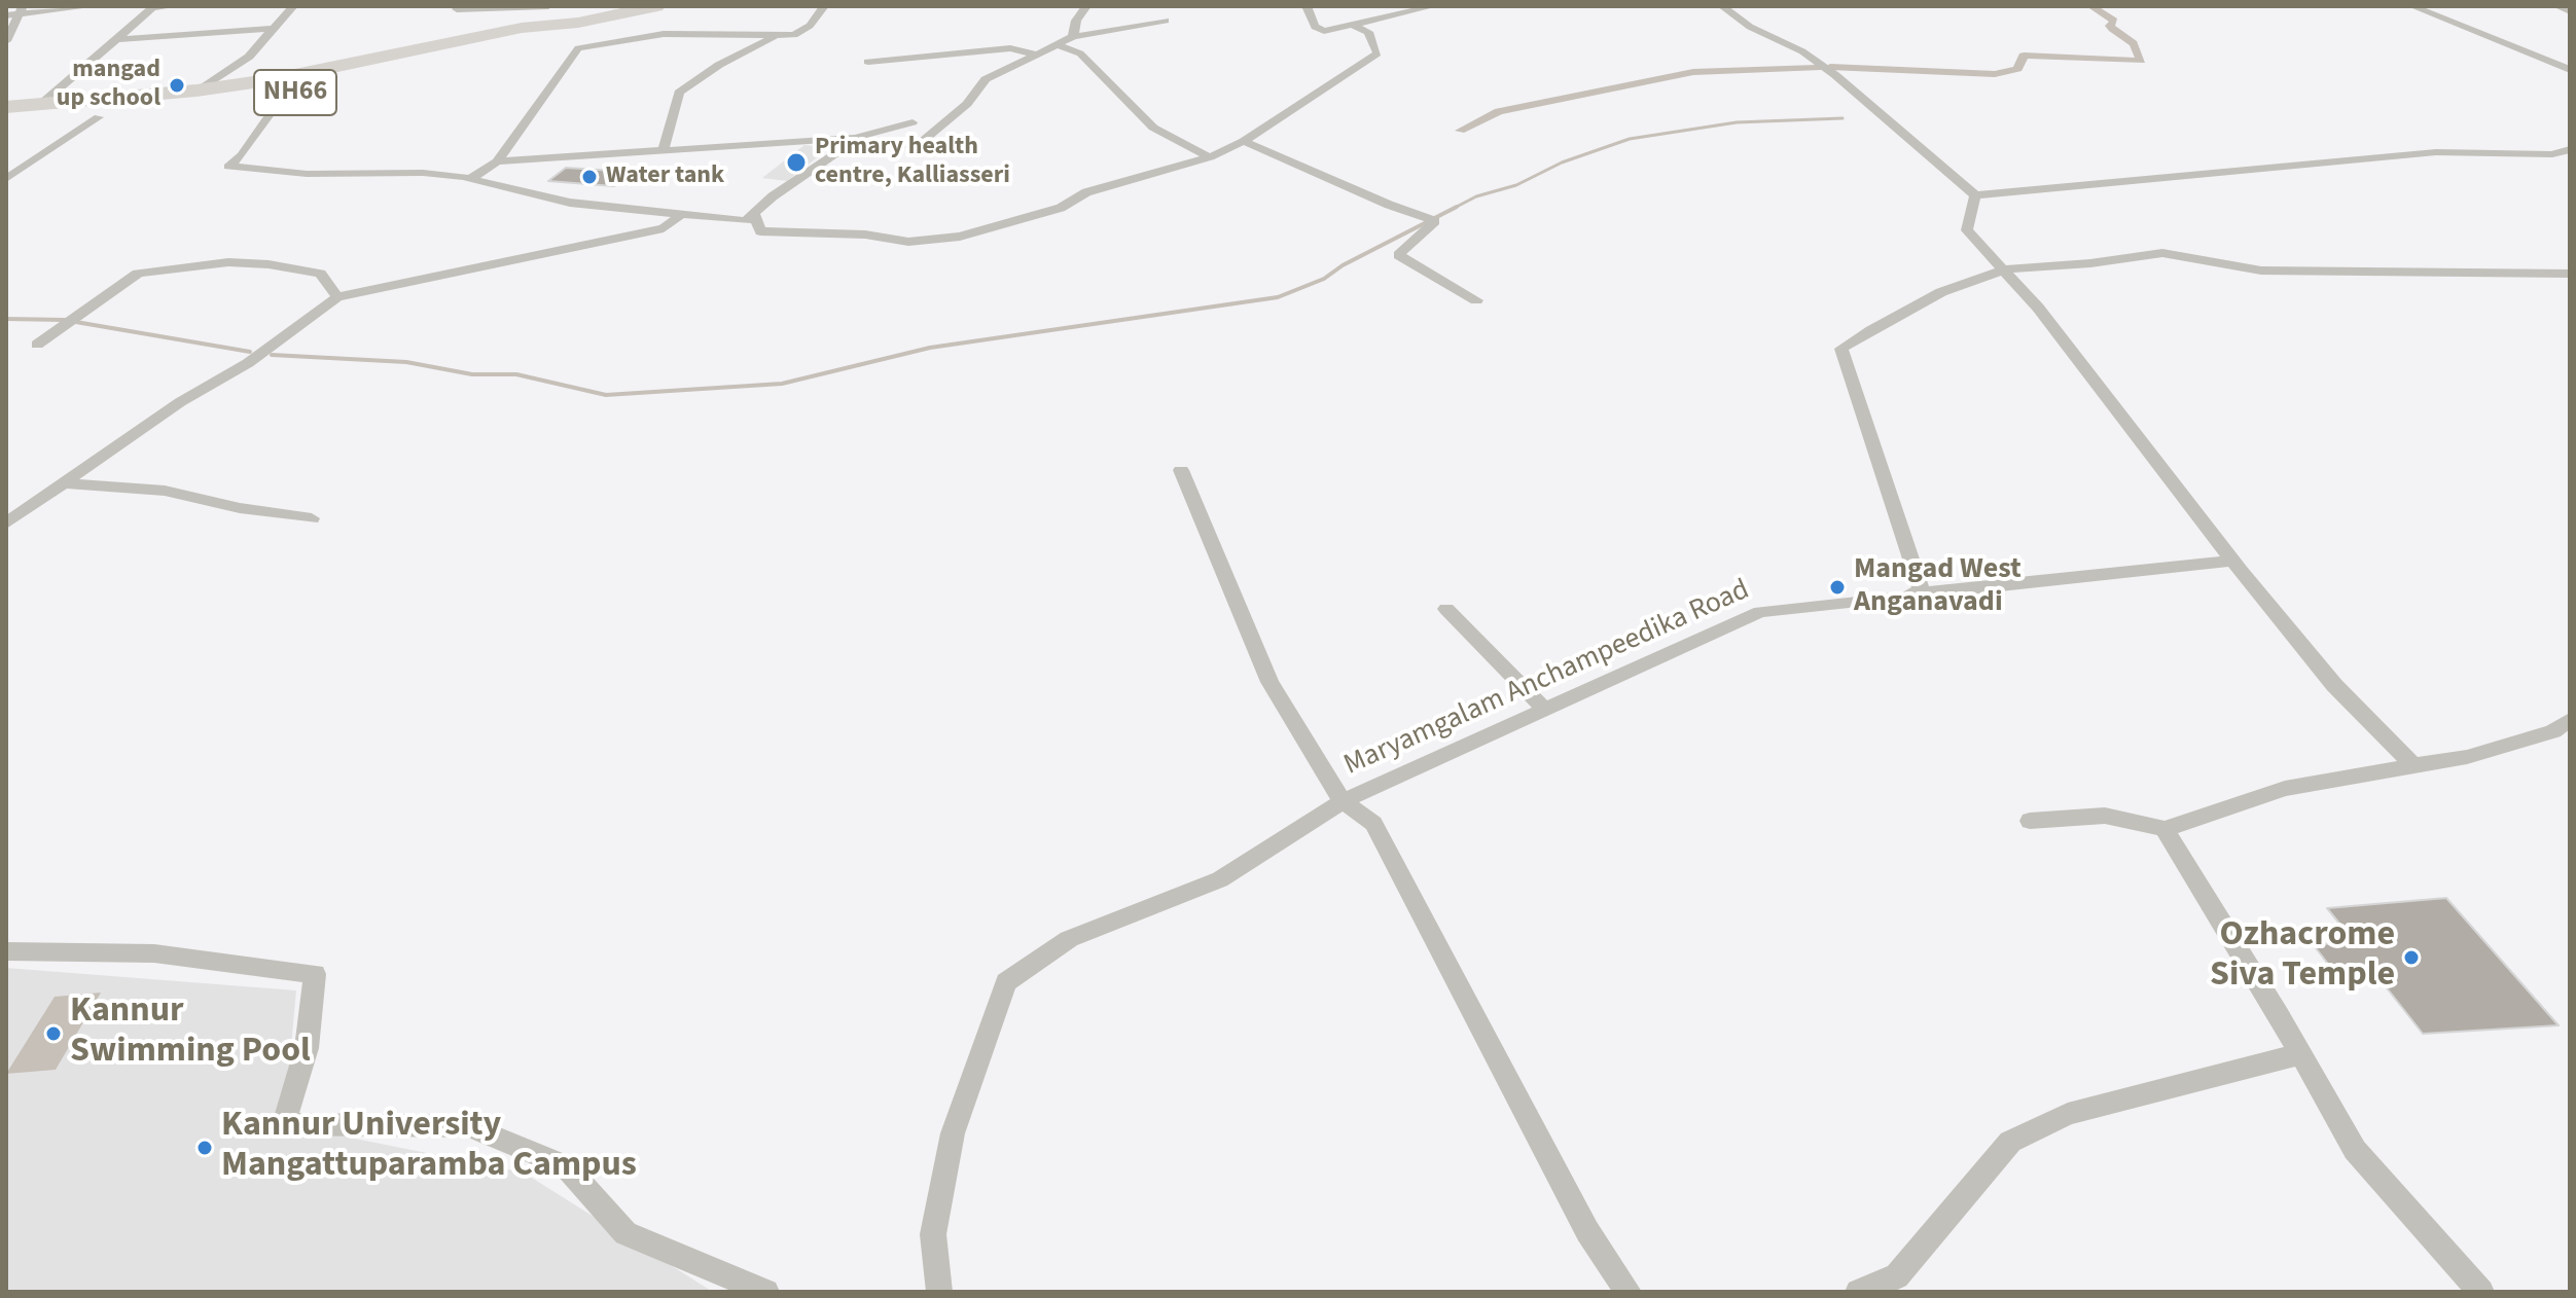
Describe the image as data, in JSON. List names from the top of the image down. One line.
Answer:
{"streets":{"highway":["NH66"],"street":["Maryamgalam Anchampeedika Road"]},"places":["mangad up school","Primary health centre, Kalliasseri","Water tank","Mangad West Anganavadi","Ozhacrome Siva Temple","Kannur Swimming Pool","Kannur University Mangattuparamba Campus"]}
